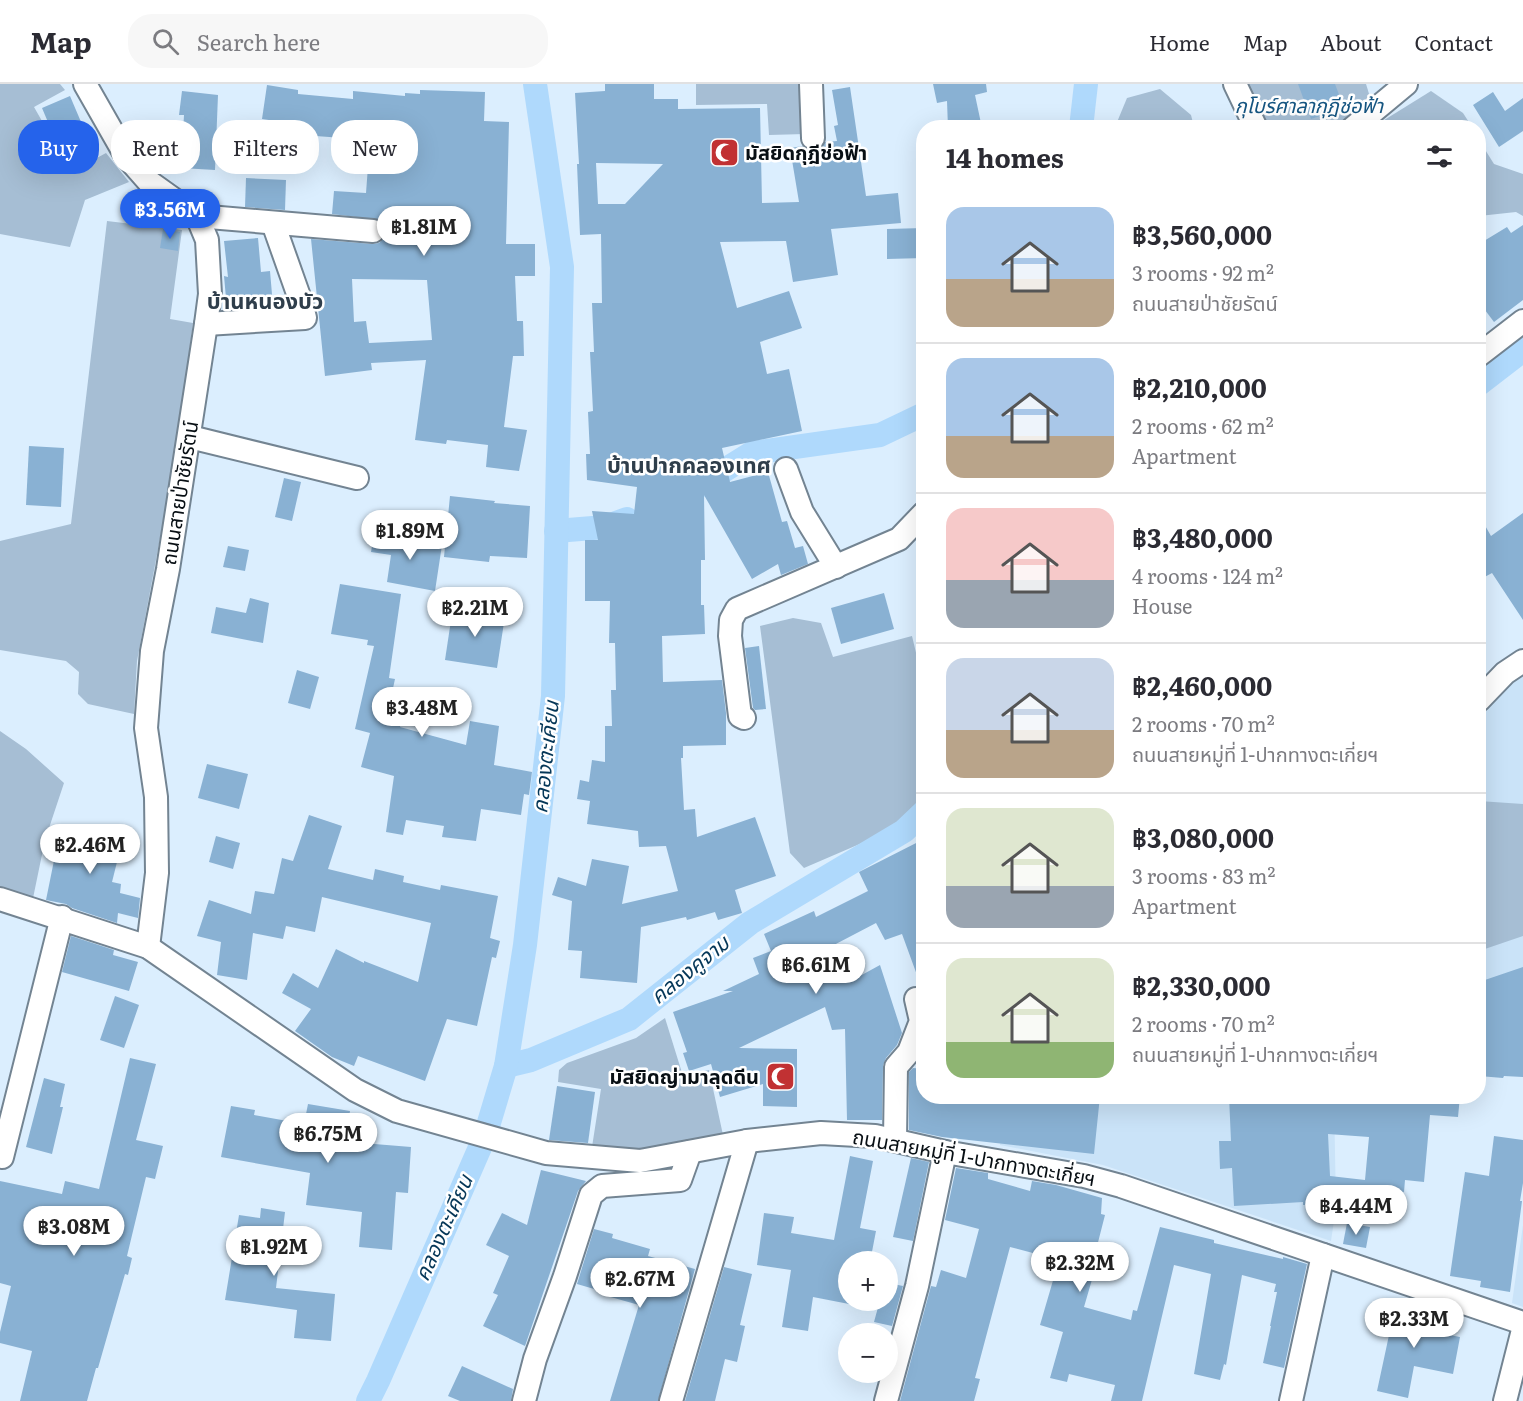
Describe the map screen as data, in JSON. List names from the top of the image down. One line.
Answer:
{"streets":{"street":["ถนนสายป่าชัยรัตน์","ถนนสายหมู่ที่ 1-ปากทางตะเกี่ยฯ"]},"crossings":[["ถนนสายป่าชัยรัตน์","ถนนสายหมู่ที่ 1-ปากทางตะเกี่ยฯ"]],"districts":["บ้านหนองบัว","บ้านปากคลองเทศ"],"water":["คลองตะเคียน","คลองคูจาม"],"parks":["กุโบร์ศาลากุฎีช่อฟ้า"],"places":{"mosque":["มัสยิดกุฎีช่อฟ้า","มัสยิดญ่ามาลุดดีน"]},"page":{"header":"Map","search":"Search here","nav":["Home","Map","About","Contact"],"chip":["Buy","Rent","Filters","New"],"heading":"14 homes","price":["฿3.56M","฿1.81M","฿1.89M","฿2.21M","฿3.48M","฿2.46M","฿6.61M","฿6.75M","฿4.44M","฿3.08M","฿1.92M","฿2.32M","฿2.67M","฿2.33M"],"list":[{"name":"฿3,560,000","note":"3 rooms · 92 m² · ถนนสายป่าชัยรัตน์"},{"name":"฿2,210,000","note":"2 rooms · 62 m² · Apartment"},{"name":"฿3,480,000","note":"4 rooms · 124 m² · House"},{"name":"฿2,460,000","note":"2 rooms · 70 m² · ถนนสายหมู่ที่ 1-ปากทางตะเกี่ยฯ"},{"name":"฿3,080,000","note":"3 rooms · 83 m² · Apartment"},{"name":"฿2,330,000","note":"2 rooms · 70 m² · ถนนสายหมู่ที่ 1-ปากทางตะเกี่ยฯ"}],"map_buttons":["+","−"]}}
